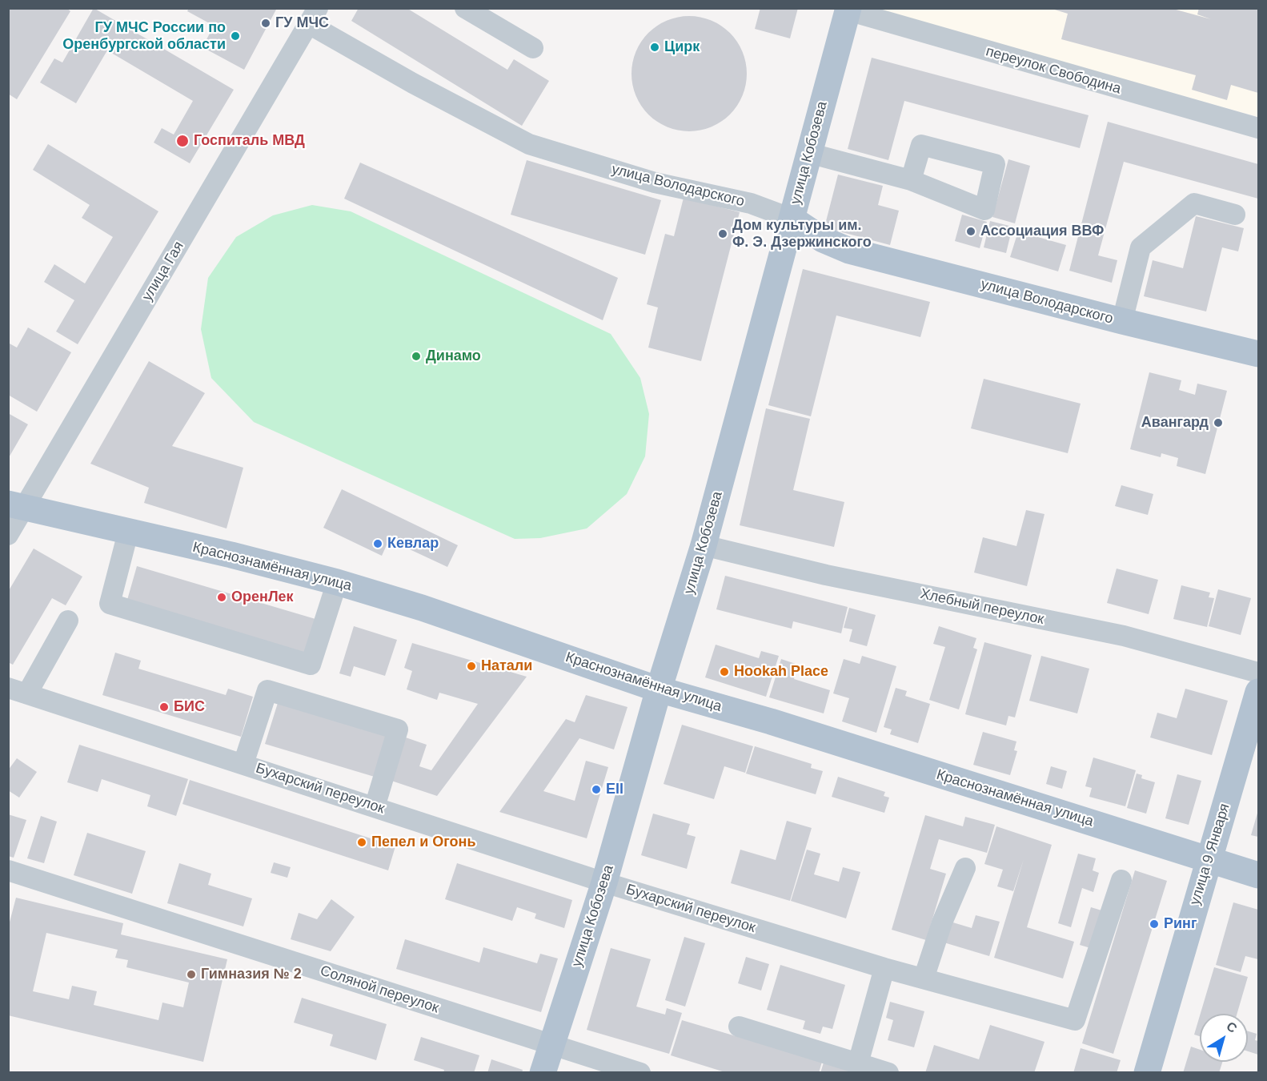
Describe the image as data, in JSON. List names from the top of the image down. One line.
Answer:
{"streets":{"main road":["улица Кобозева","улица Володарского","Краснознамённая улица","улица 9 Января"],"street":["переулок Свободина","улица Гая","Хлебный переулок","Бухарский переулок","Соляной переулок"]},"crossings":[["переулок Свободина","улица Кобозева"],["улица Кобозева","улица Володарского"],["улица Кобозева","Краснознамённая улица"],["улица Кобозева","Хлебный переулок"],["улица Кобозева","Бухарский переулок"],["улица Кобозева","Соляной переулок"],["улица Володарского","улица Гая"],["улица Гая","Краснознамённая улица"],["Краснознамённая улица","улица 9 Января"]],"places":["ГУ МЧС","ГУ МЧС России по Оренбургской области","Цирк","Госпиталь МВД","Ассоциация ВВФ","Дом культуры им. Ф. Э. Дзержинского","Динамо","Авангард","Кевлар","ОренЛек","Натали","Hookah Place","БИС","Ell","Пепел и Огонь","Ринг","Гимназия № 2"],"north":"top right"}
